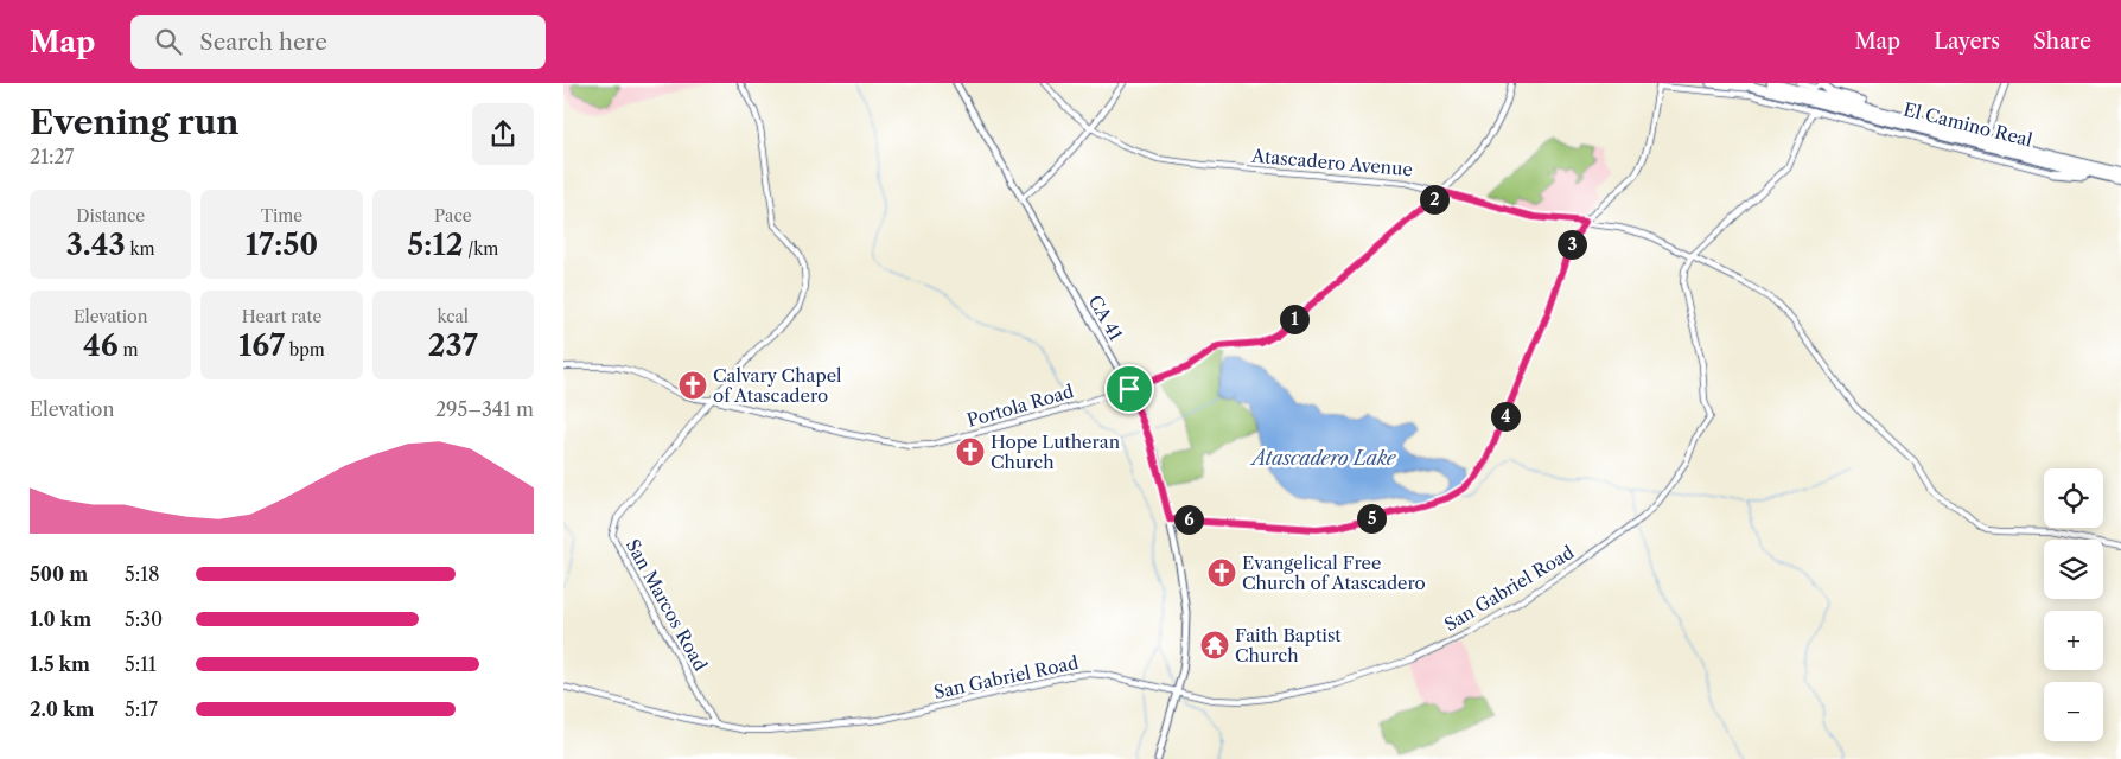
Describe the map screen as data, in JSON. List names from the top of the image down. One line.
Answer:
{"streets":{"highway":["El Camino Real"],"main road":["CA 41"],"street":["Atascadero Avenue","Portola Road","San Gabriel Road","San Marcos Road"]},"crossings":[["Atascadero Avenue","Portola Road"],["Atascadero Avenue","San Gabriel Road"],["CA 41","Portola Road"],["CA 41","San Gabriel Road"],["Portola Road","San Marcos Road"],["San Gabriel Road","San Marcos Road"]],"water":["Atascadero Lake"],"places":{"church":["Calvary Chapel of Atascadero","Hope Lutheran Church","Evangelical Free Church of Atascadero"],"temple":["Faith Baptist Church"]},"page":{"header":"Map","search":"Search here","nav":["Map","Layers","Share"],"heading":["Evening run","21:27"],"stats":[["Distance","3.43 km"],["Time","17:50"],["Pace","5:12 /km"],["Elevation","46 m"],["Heart rate","167 bpm"],["kcal","237"]],"pins":["2","3","1","4","5","6"],"chart":["Elevation","295–341 m"],"map_buttons":["+","−"],"list":[{"name":"500 m","note":"5:18"},{"name":"1.0 km","note":"5:30"},{"name":"1.5 km","note":"5:11"},{"name":"2.0 km","note":"5:17"}]}}
